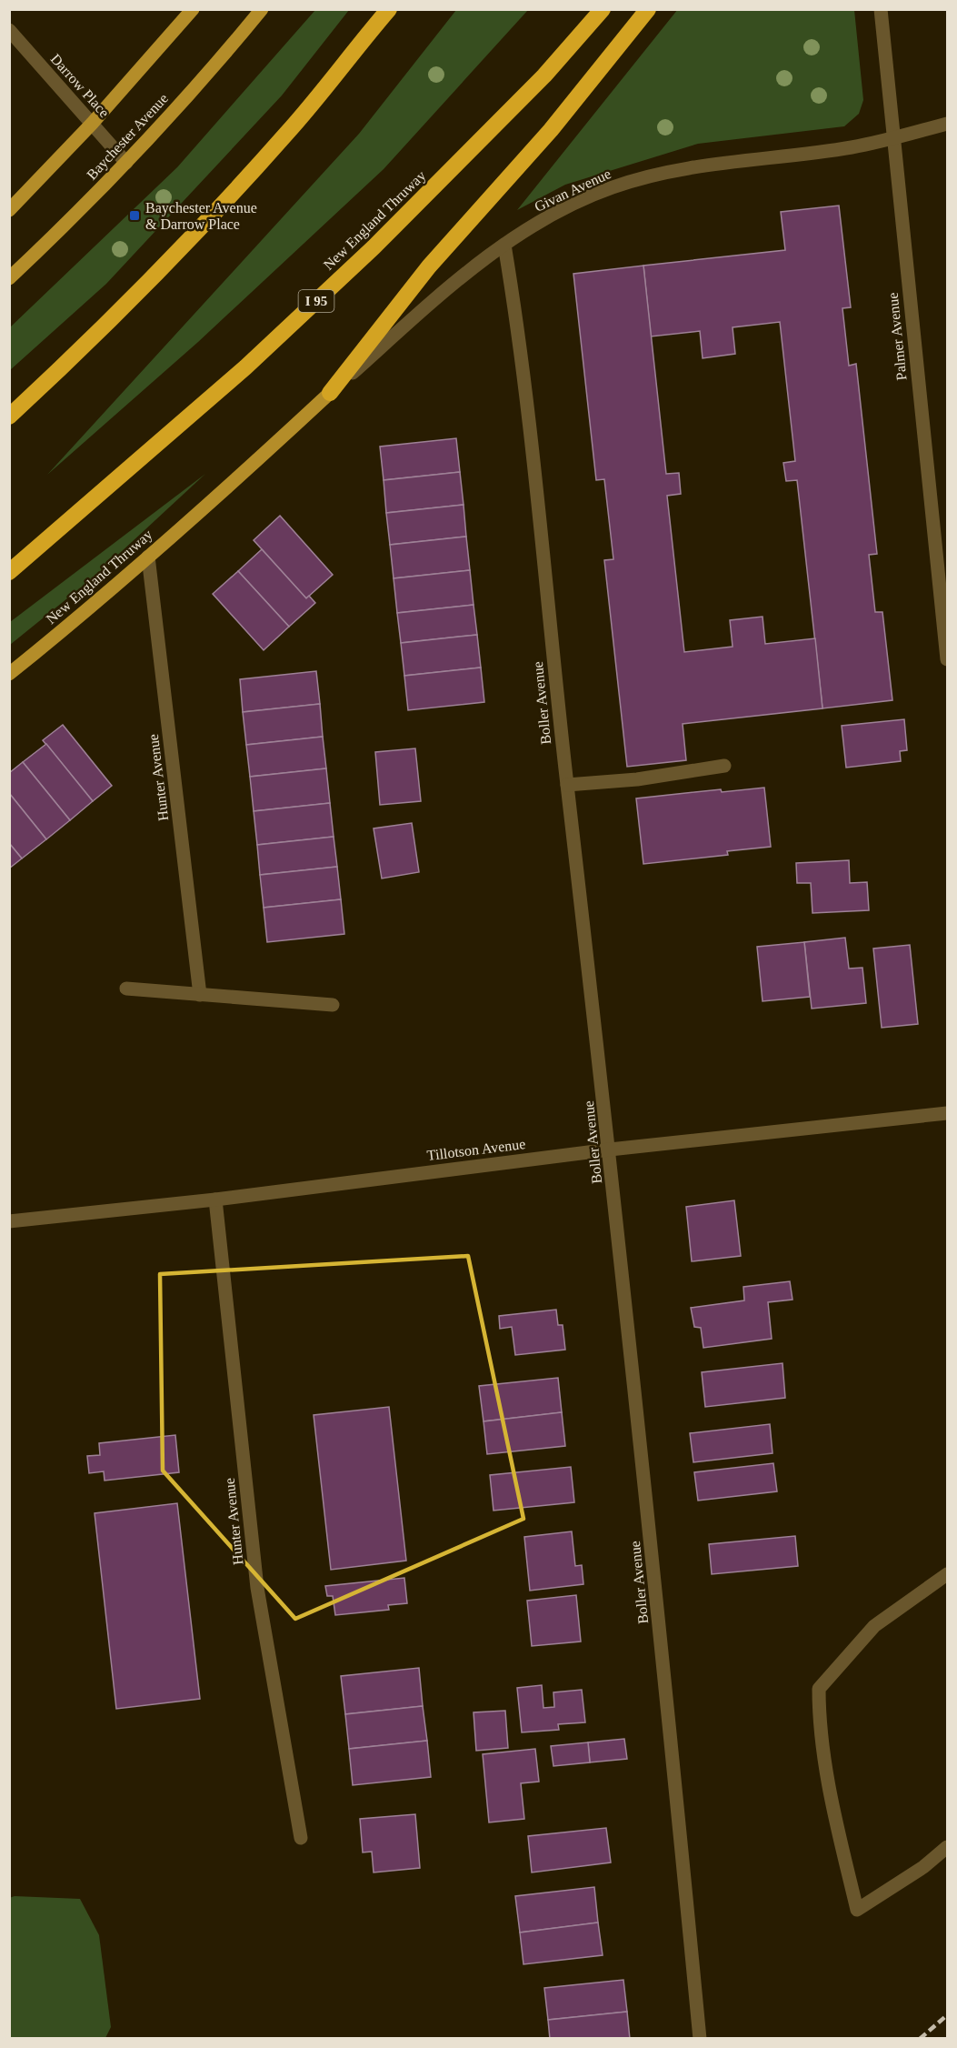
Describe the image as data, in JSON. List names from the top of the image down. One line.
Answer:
{"streets":{"highway":["New England Thruway","I 95"],"main road":["Baychester Avenue"],"street":["Darrow Place","Givan Avenue","Palmer Avenue","Boller Avenue","Hunter Avenue","Tillotson Avenue"]},"crossings":[["Darrow Place","Baychester Avenue"],["Givan Avenue","New England Thruway"],["Givan Avenue","Palmer Avenue"],["Givan Avenue","Boller Avenue"],["New England Thruway","Hunter Avenue"],["Boller Avenue","Tillotson Avenue"],["Hunter Avenue","Tillotson Avenue"]],"places":{"transit":["Baychester Avenue & Darrow Place"]}}
